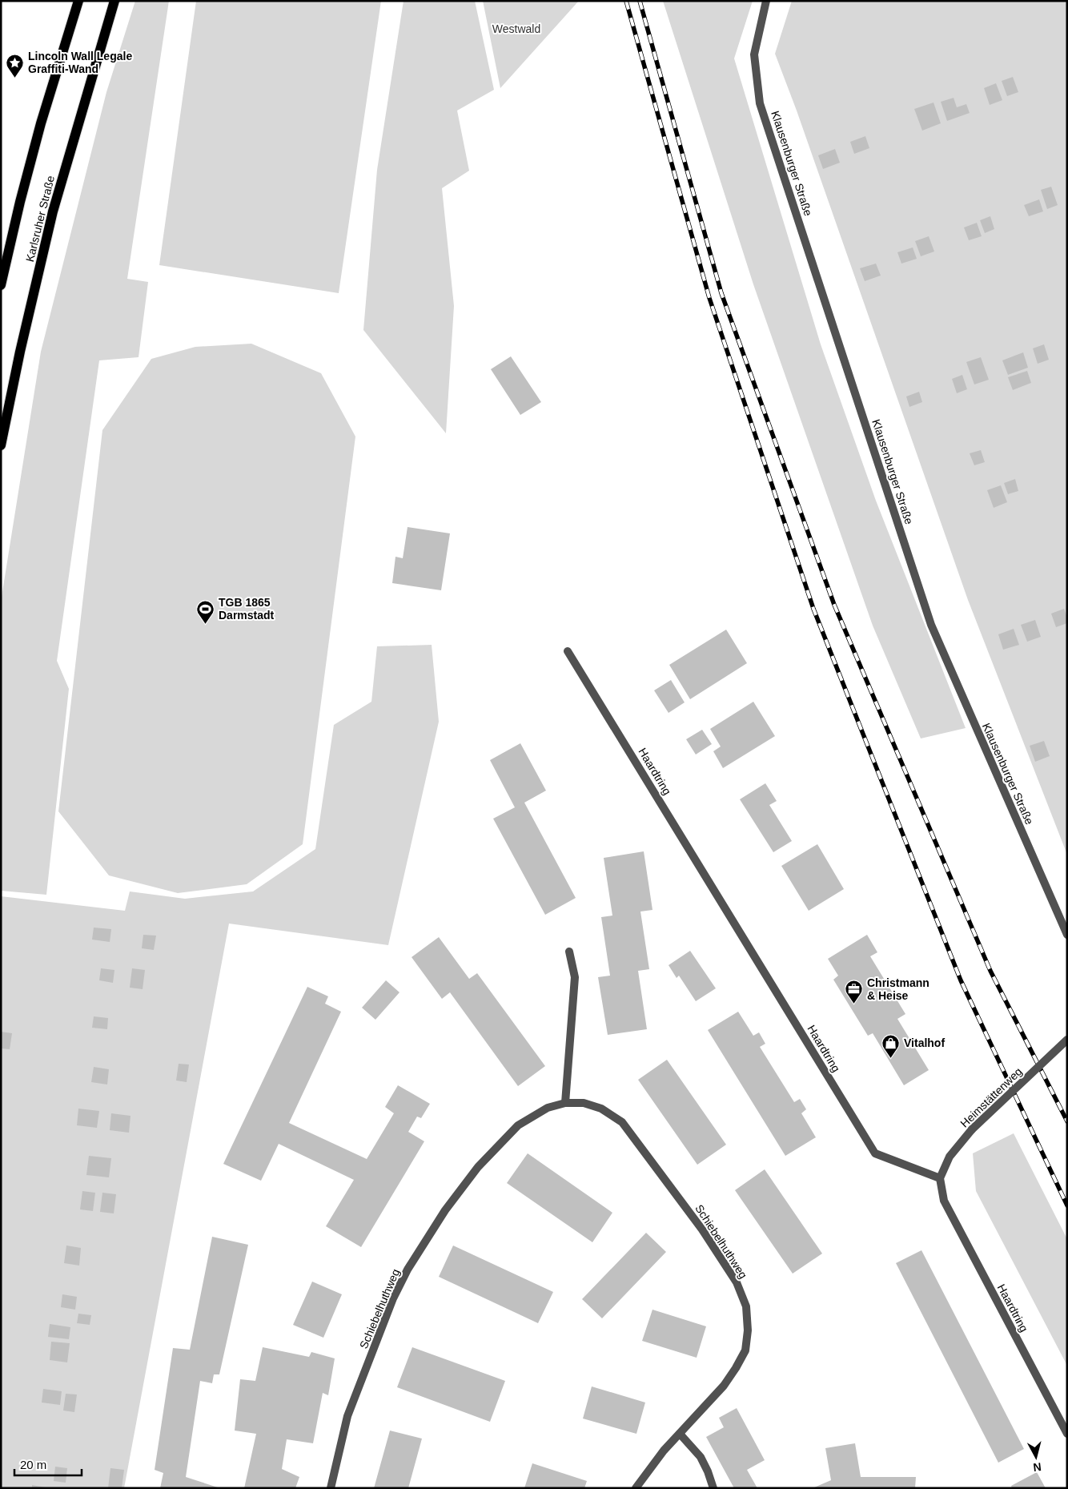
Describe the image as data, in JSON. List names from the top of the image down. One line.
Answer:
{"streets":{"main road":["Karlsruher Straße"],"street":["Klausenburger Straße","Haardtring","Heimstättenweg","Schiebelhuthweg"]},"crossings":[["Haardtring","Heimstättenweg"]],"parks":["Westwald"],"places":{"place":["Lincoln Wall Legale Graffiti-Wand"],"sports":["TGB 1865 Darmstadt"],"office":["Christmann & Heise"],"shop":["Vitalhof"]},"scale_bar":"20 m","north":"bottom"}
